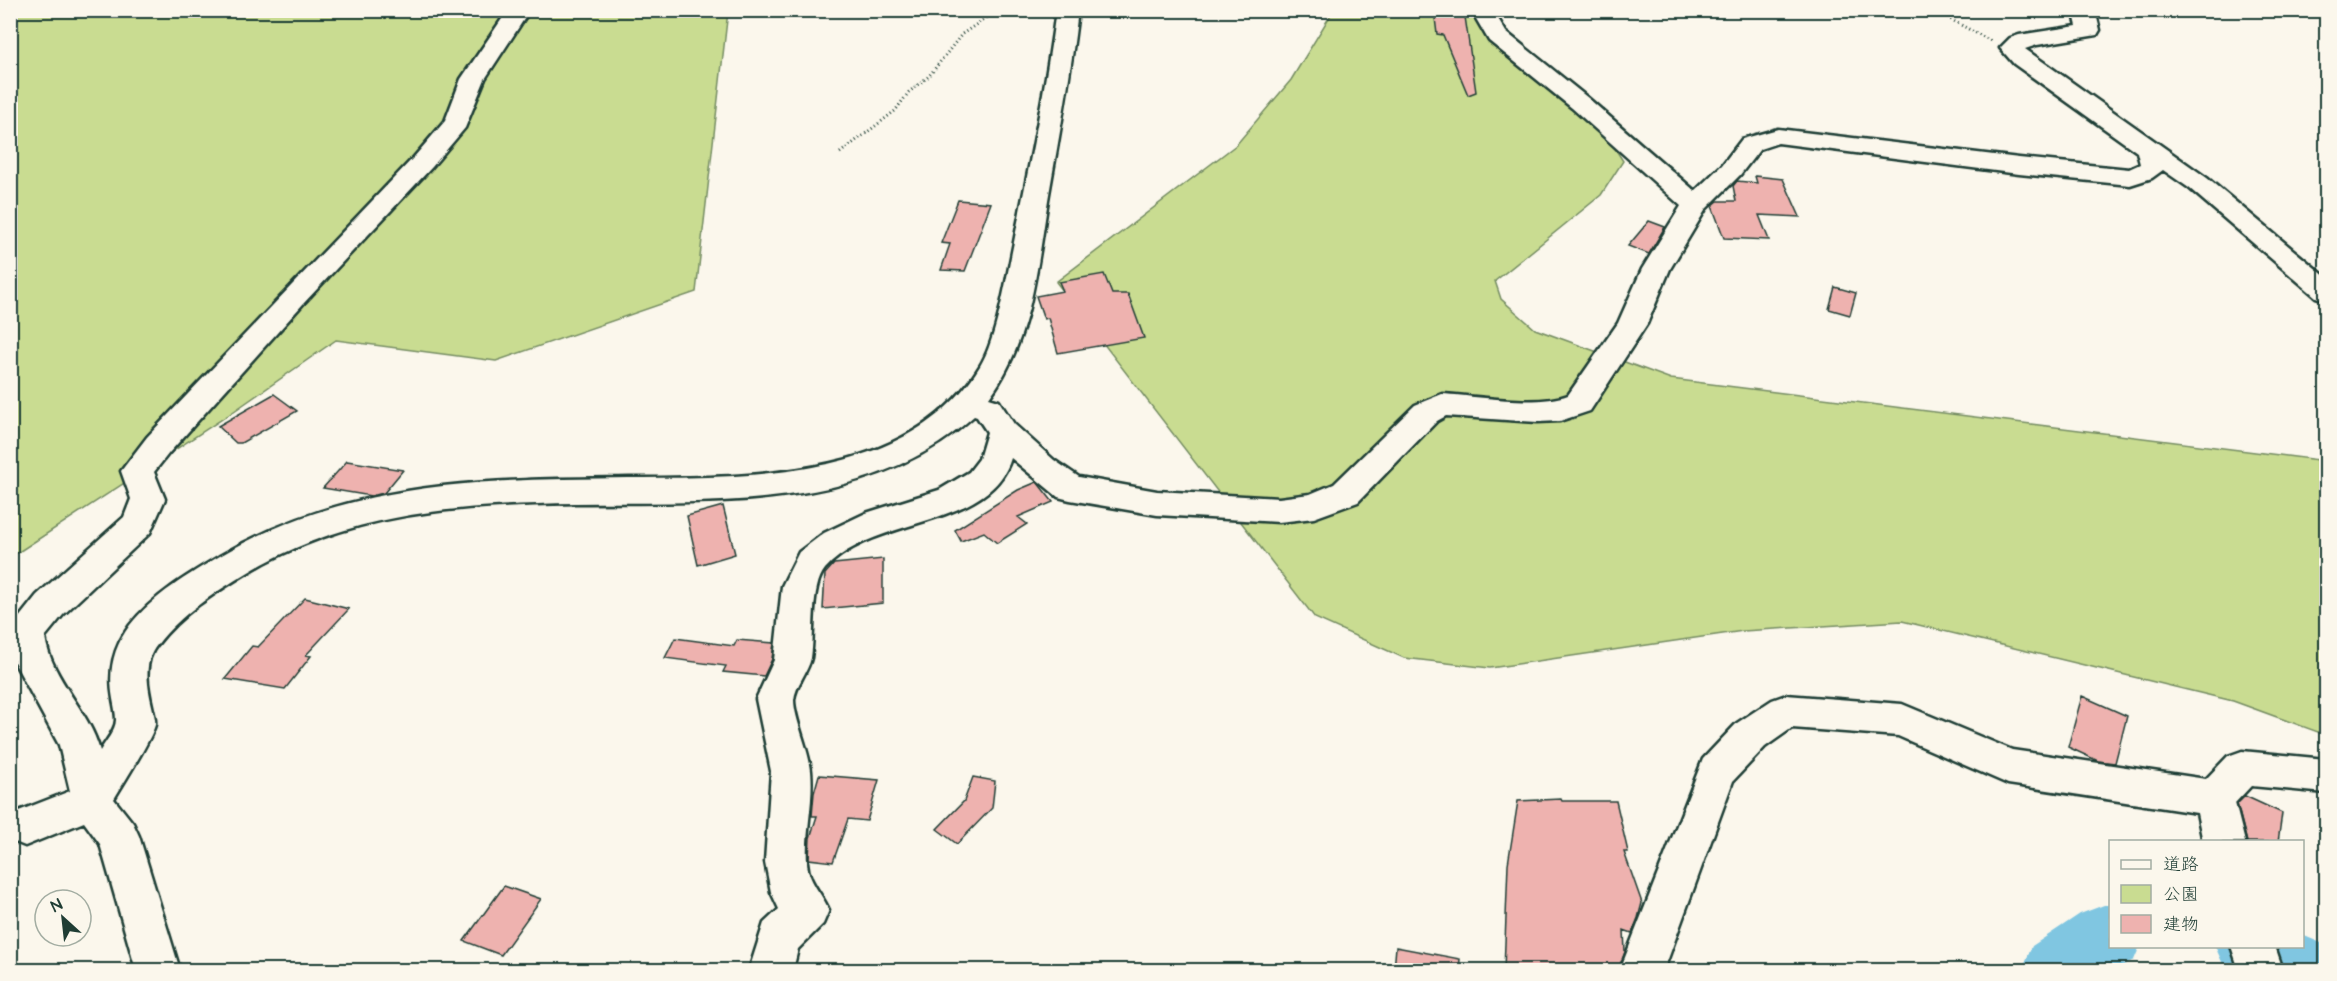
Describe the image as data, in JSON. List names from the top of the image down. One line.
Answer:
{"legend":["道路","公園","建物"],"north":"top left"}
